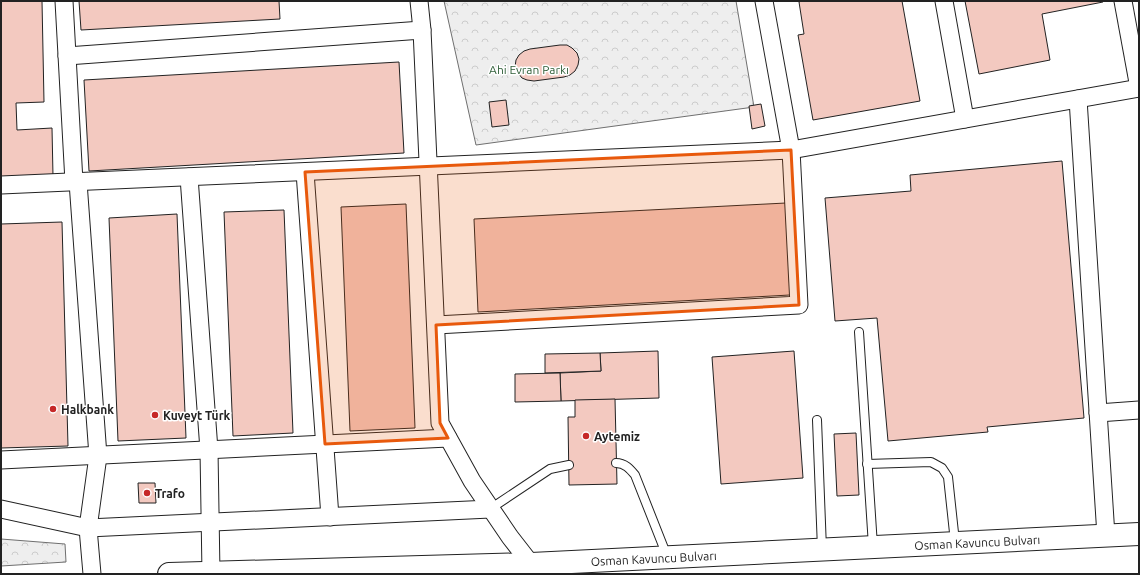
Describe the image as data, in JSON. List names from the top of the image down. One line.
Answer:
{"streets":{"highway":["Osman Kavuncu Bulvarı"]},"parks":["Ahi Evran Parkı"],"places":["Halkbank","Kuveyt Türk","Aytemiz","Trafo"]}
